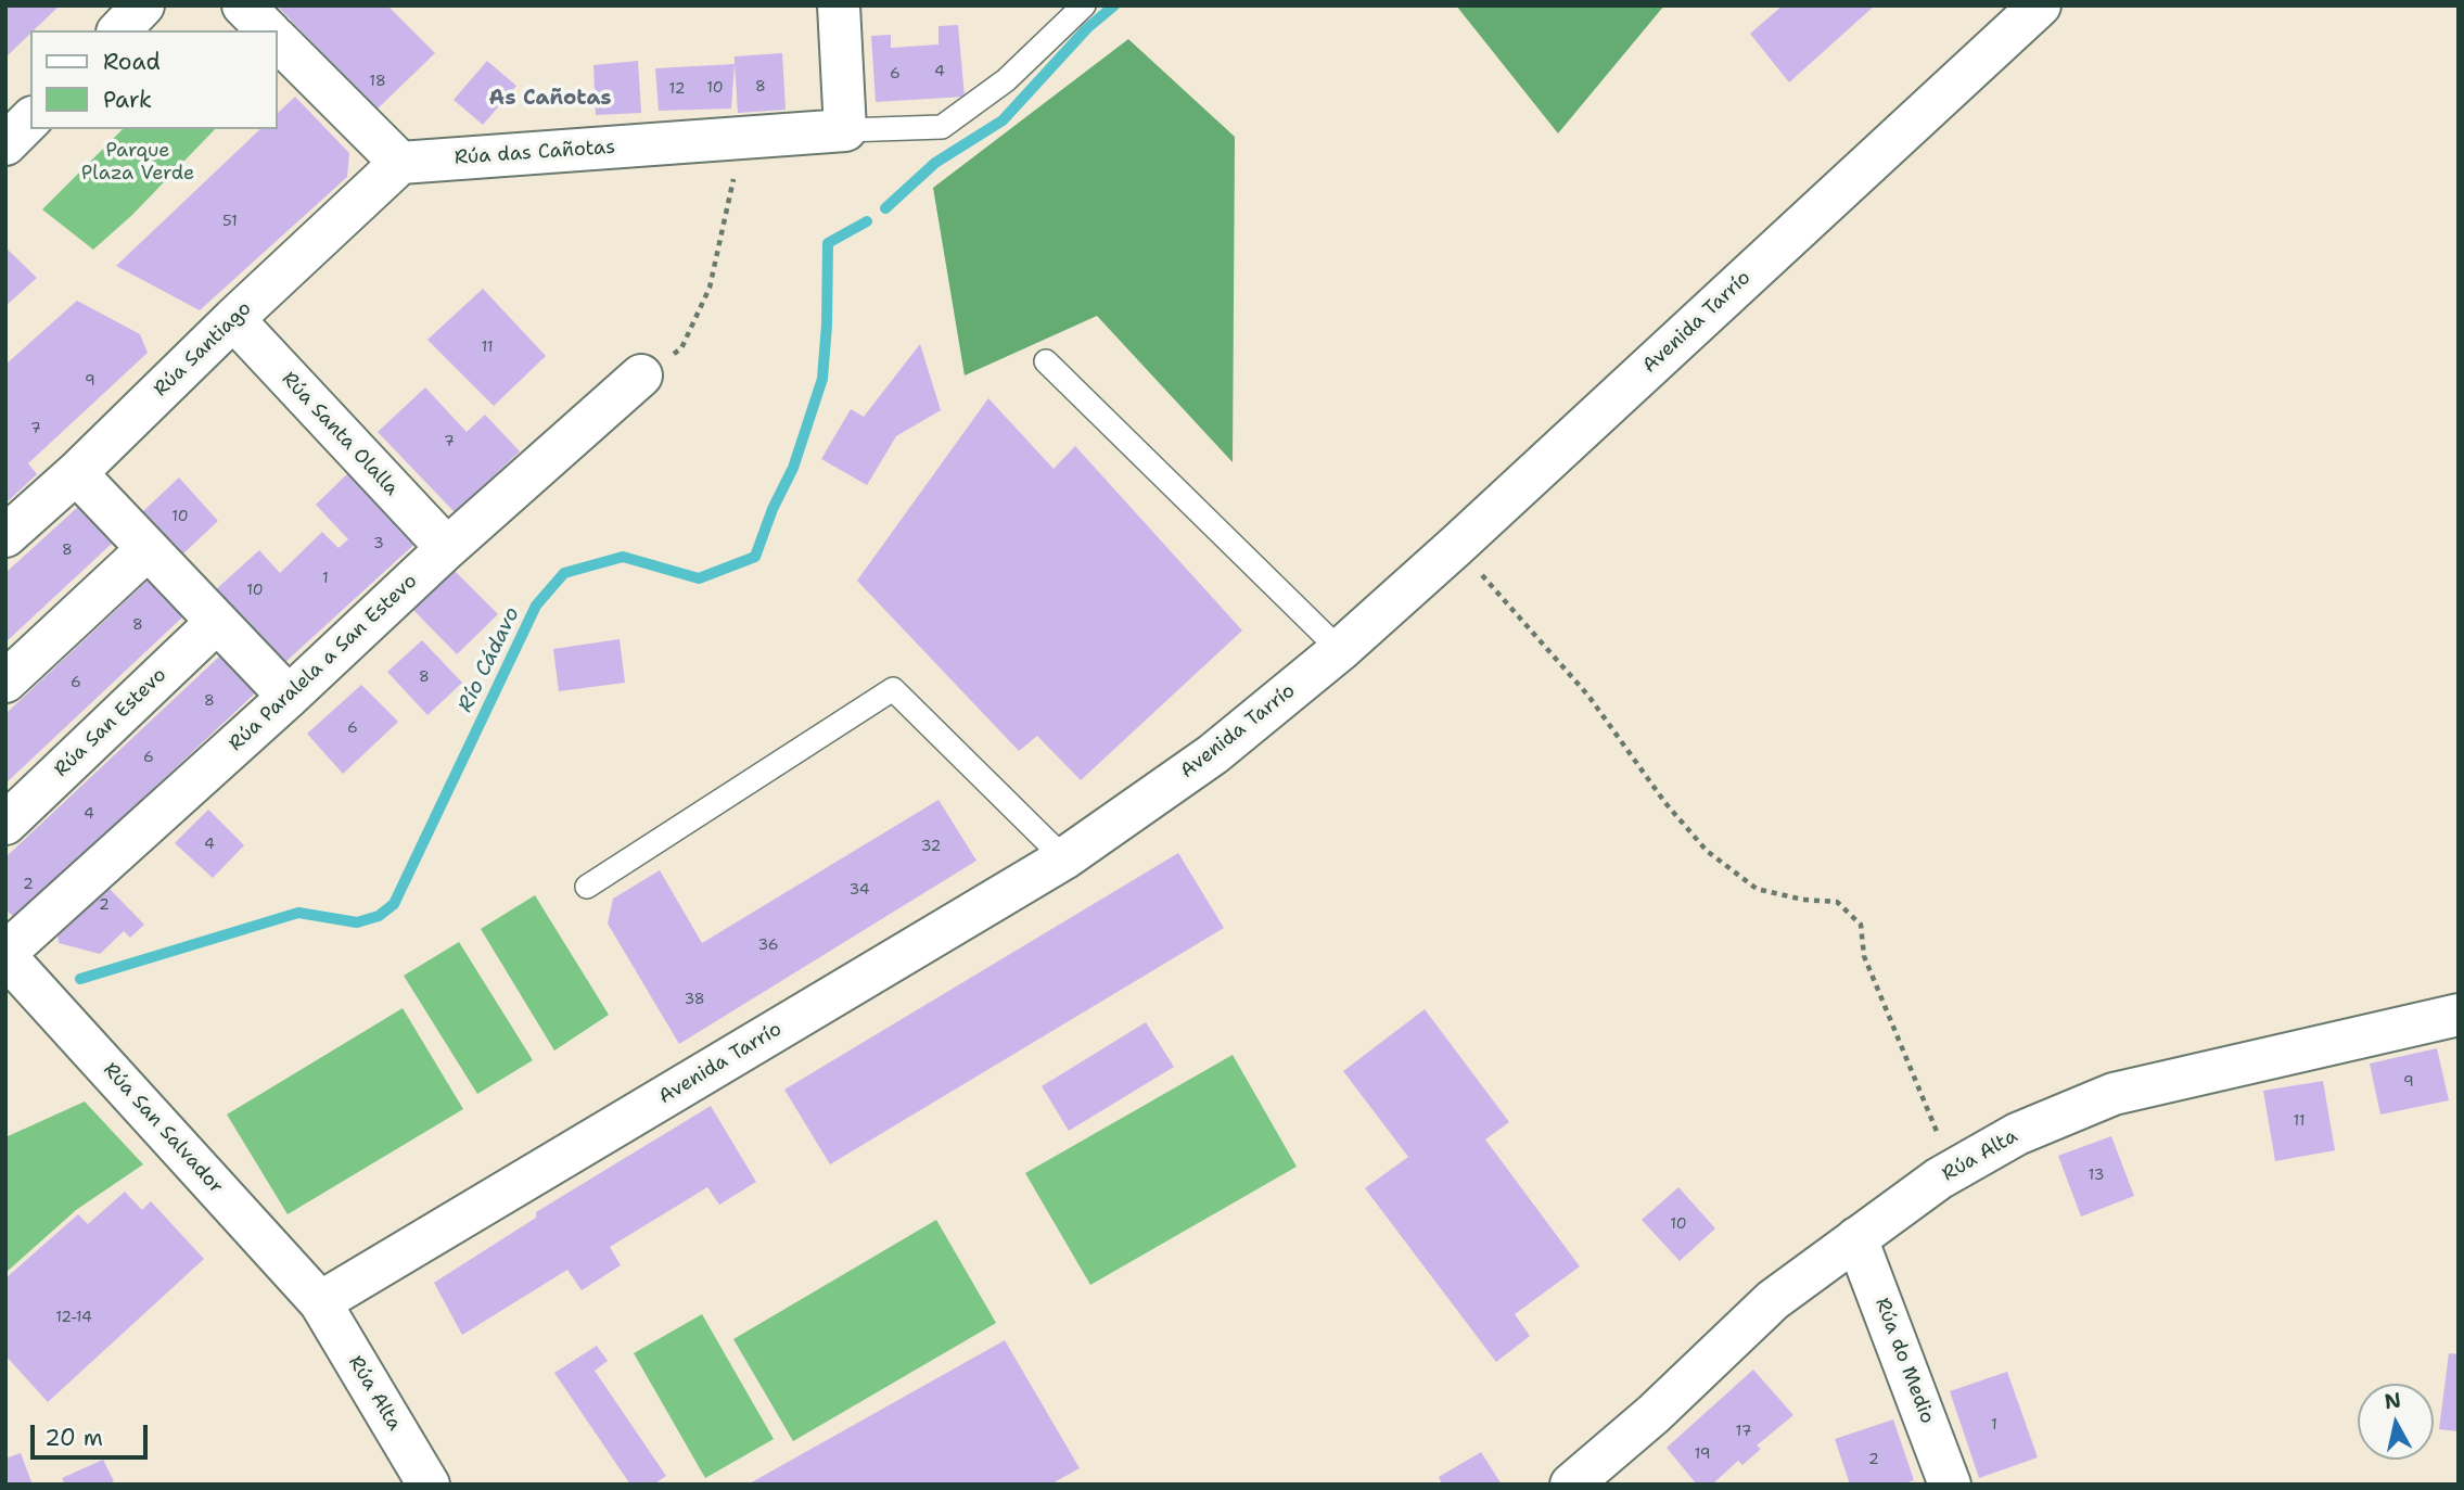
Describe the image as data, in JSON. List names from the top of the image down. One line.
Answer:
{"streets":{"street":["Rúa das Cañotas","Avenida Tarrío","Rúa Santiago","Rúa Santa Olalla","Rúa Paralela a San Estevo","Rúa San Estevo","Rúa San Salvador","Rúa Alta","Rúa do Medio"]},"crossings":[["Rúa das Cañotas","Rúa Santiago"],["Avenida Tarrío","Rúa San Salvador"],["Avenida Tarrío","Rúa Alta"],["Rúa Santiago","Rúa Santa Olalla"],["Rúa Santa Olalla","Rúa Paralela a San Estevo"],["Rúa Paralela a San Estevo","Rúa San Salvador"],["Rúa San Salvador","Rúa Alta"],["Rúa Alta","Rúa do Medio"]],"districts":["As Cañotas"],"water":["Río Cádavo"],"parks":["Parque Plaza Verde"],"house_numbers":["4","6","18","8","10","12","51","11","9","7","7","10","3","8","1","10","8","8","6","8","6","6","4","4","32","2","34","2","36","38","9","11","13","10","12-14","1","17","19","2"],"legend":["Road","Park"],"scale_bar":"20 m","north":"top"}
